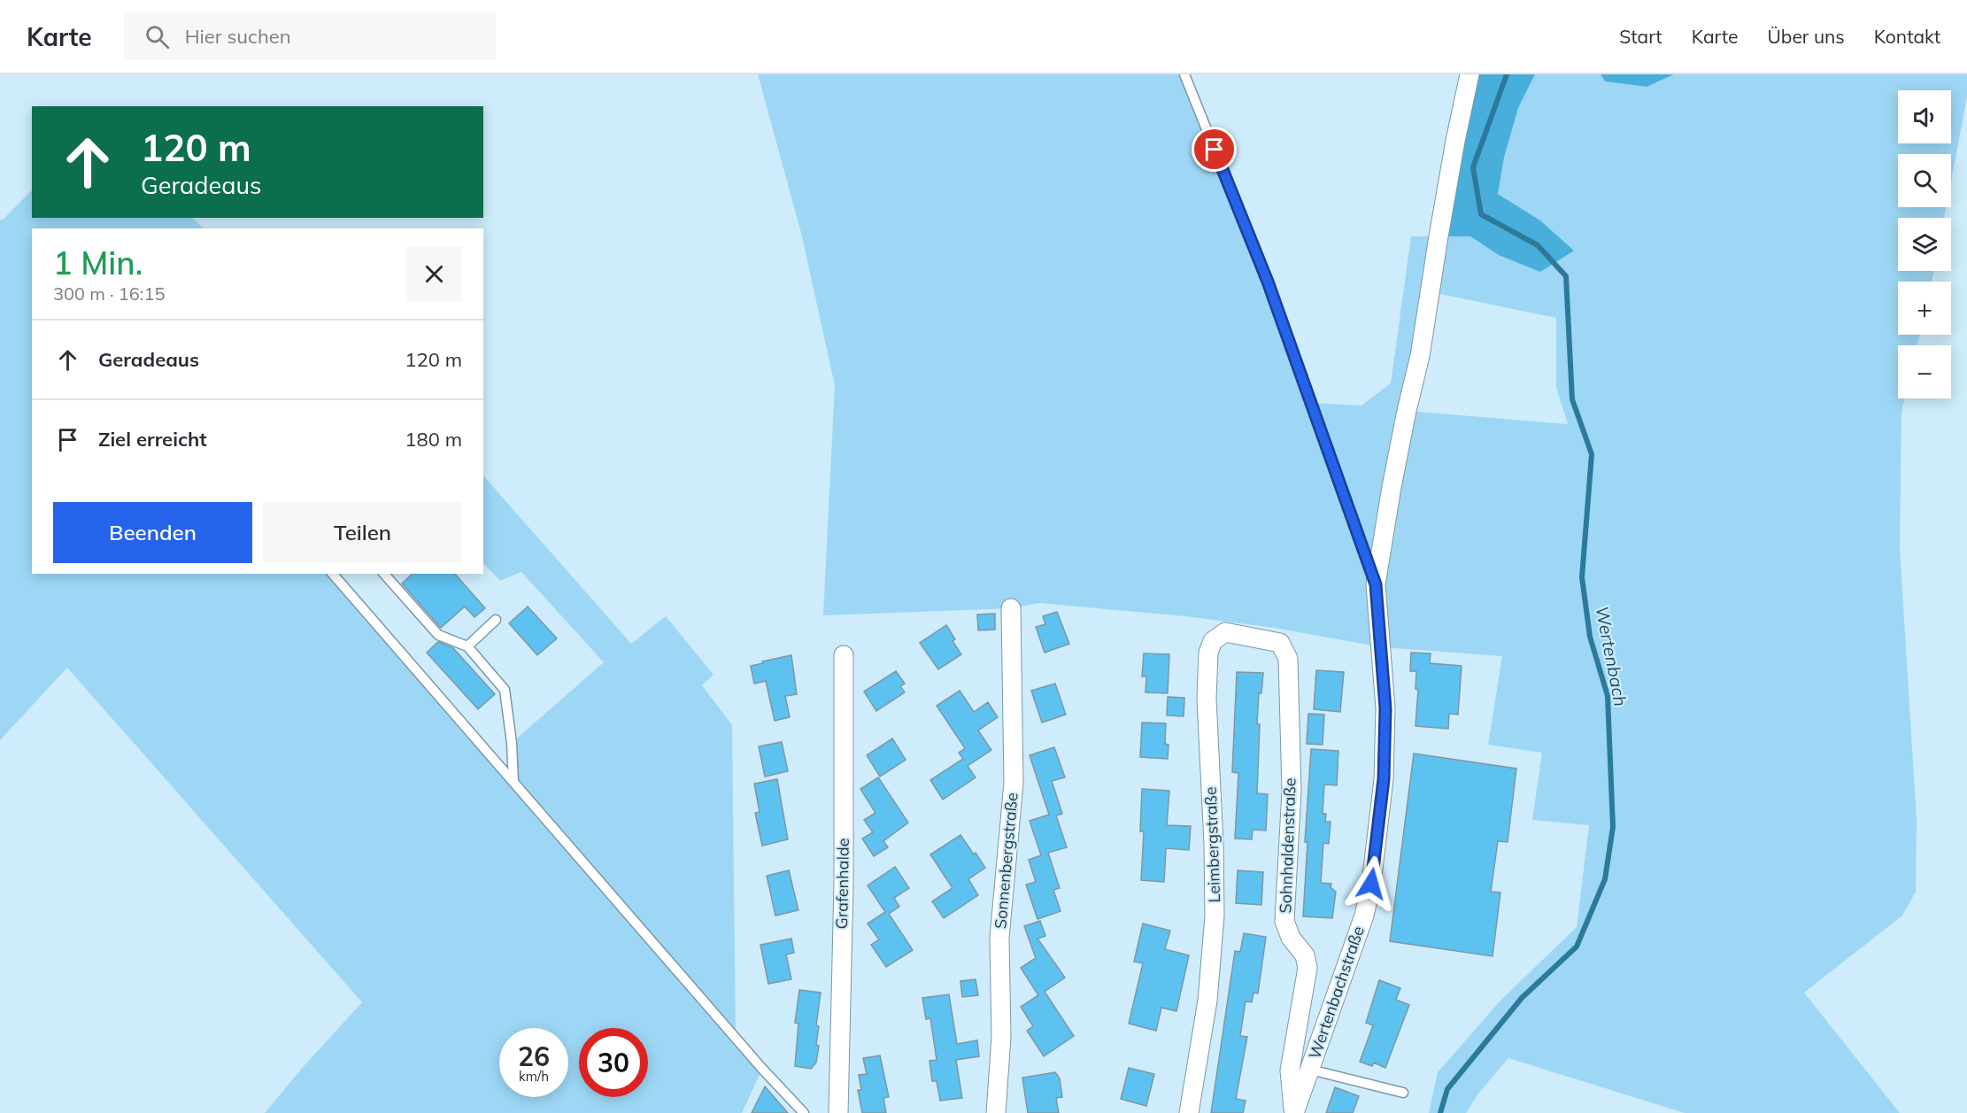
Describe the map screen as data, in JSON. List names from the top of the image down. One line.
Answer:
{"streets":{"street":["Leimbergstraße","Sohnhaldenstraße","Sonnenbergstraße","Grafenhalde","Wertenbachstraße"]},"crossings":[["Leimbergstraße","Sohnhaldenstraße"],["Sohnhaldenstraße","Wertenbachstraße"]],"water":["Wertenbach"],"page":{"header":"Karte","search":"Hier suchen","nav":["Start","Karte","Über uns","Kontakt"],"map_buttons":["+","−"],"turn":["120 m","Geradeaus"],"heading":["1 Min.","300 m · 16:15"],"list":[{"name":"Geradeaus","value":"120 m"},{"name":"Ziel erreicht","value":"180 m"}],"buttons":["Beenden","Teilen"],"speed":"26 km/h","limit":"30"}}
